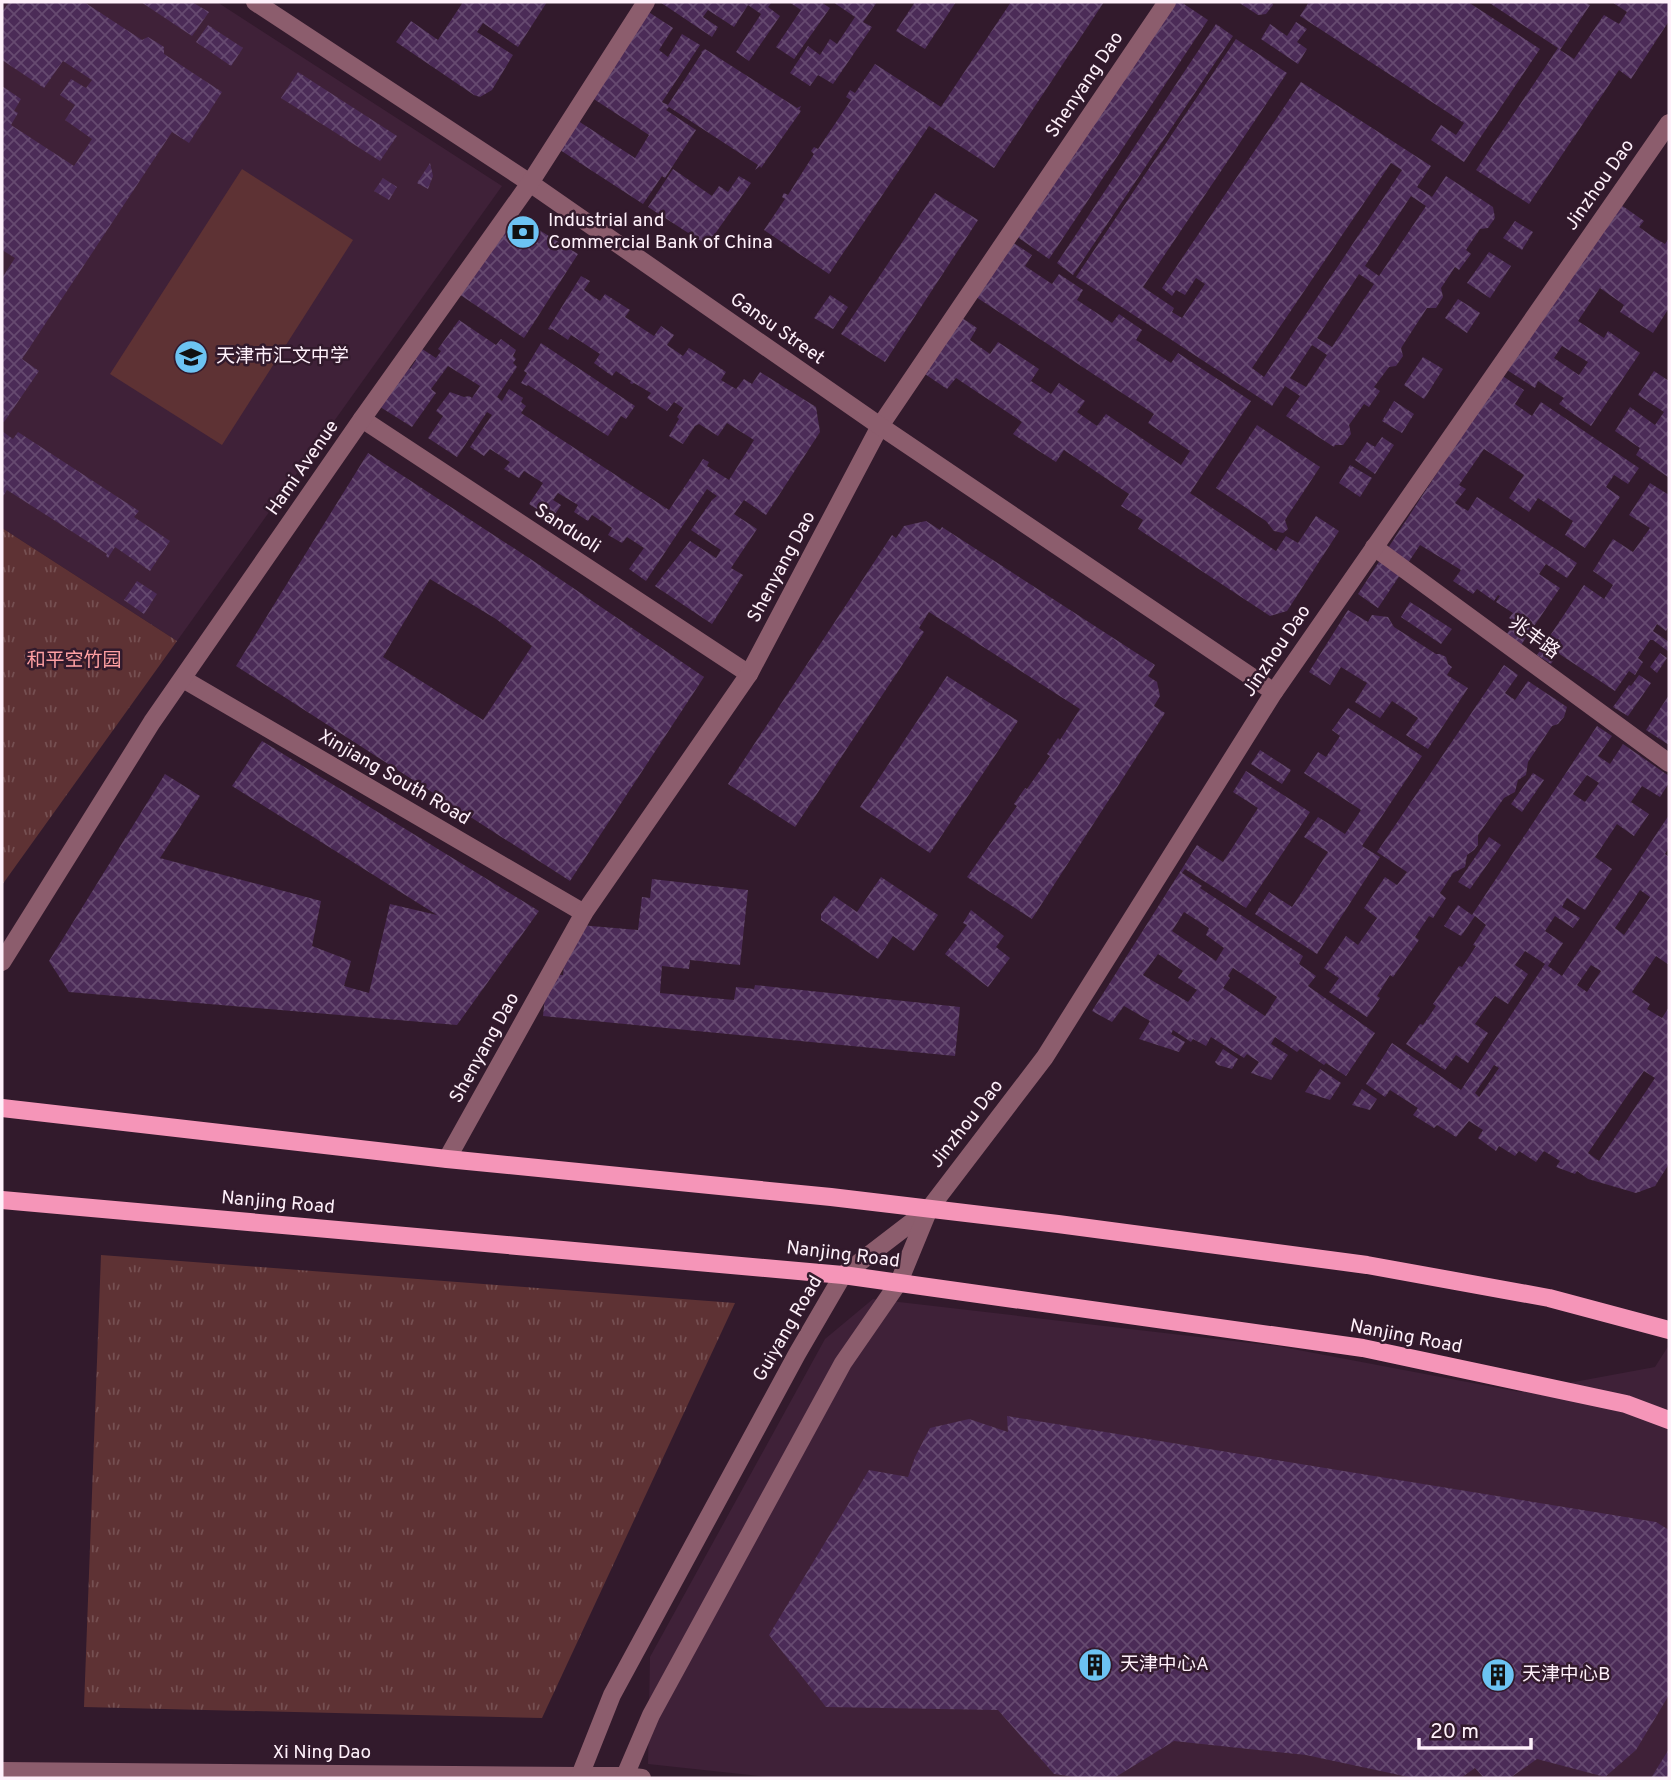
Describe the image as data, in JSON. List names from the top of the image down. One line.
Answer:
{"streets":{"main road":["Nanjing Road"],"street":["Shenyang Dao","Jinzhou Dao","Gansu Street","Hami Avenue","Sanduoli","兆丰路","Xinjiang South Road","Guiyang Road","Xi Ning Dao"]},"crossings":[["Shenyang Dao","Gansu Street"],["Shenyang Dao","Sanduoli"],["Shenyang Dao","Xinjiang South Road"],["Jinzhou Dao","Gansu Street"],["Jinzhou Dao","兆丰路"],["Jinzhou Dao","Guiyang Road"],["Gansu Street","Hami Avenue"],["Hami Avenue","Sanduoli"],["Hami Avenue","Xinjiang South Road"],["Nanjing Road","Guiyang Road"],["Guiyang Road","Xi Ning Dao"]],"parks":["和平空竹园"],"places":{"bank":["Industrial and Commercial Bank of China"],"school or university":["天津市汇文中学"],"building":["天津中心A","天津中心B"]},"scale_bar":"20 m"}
